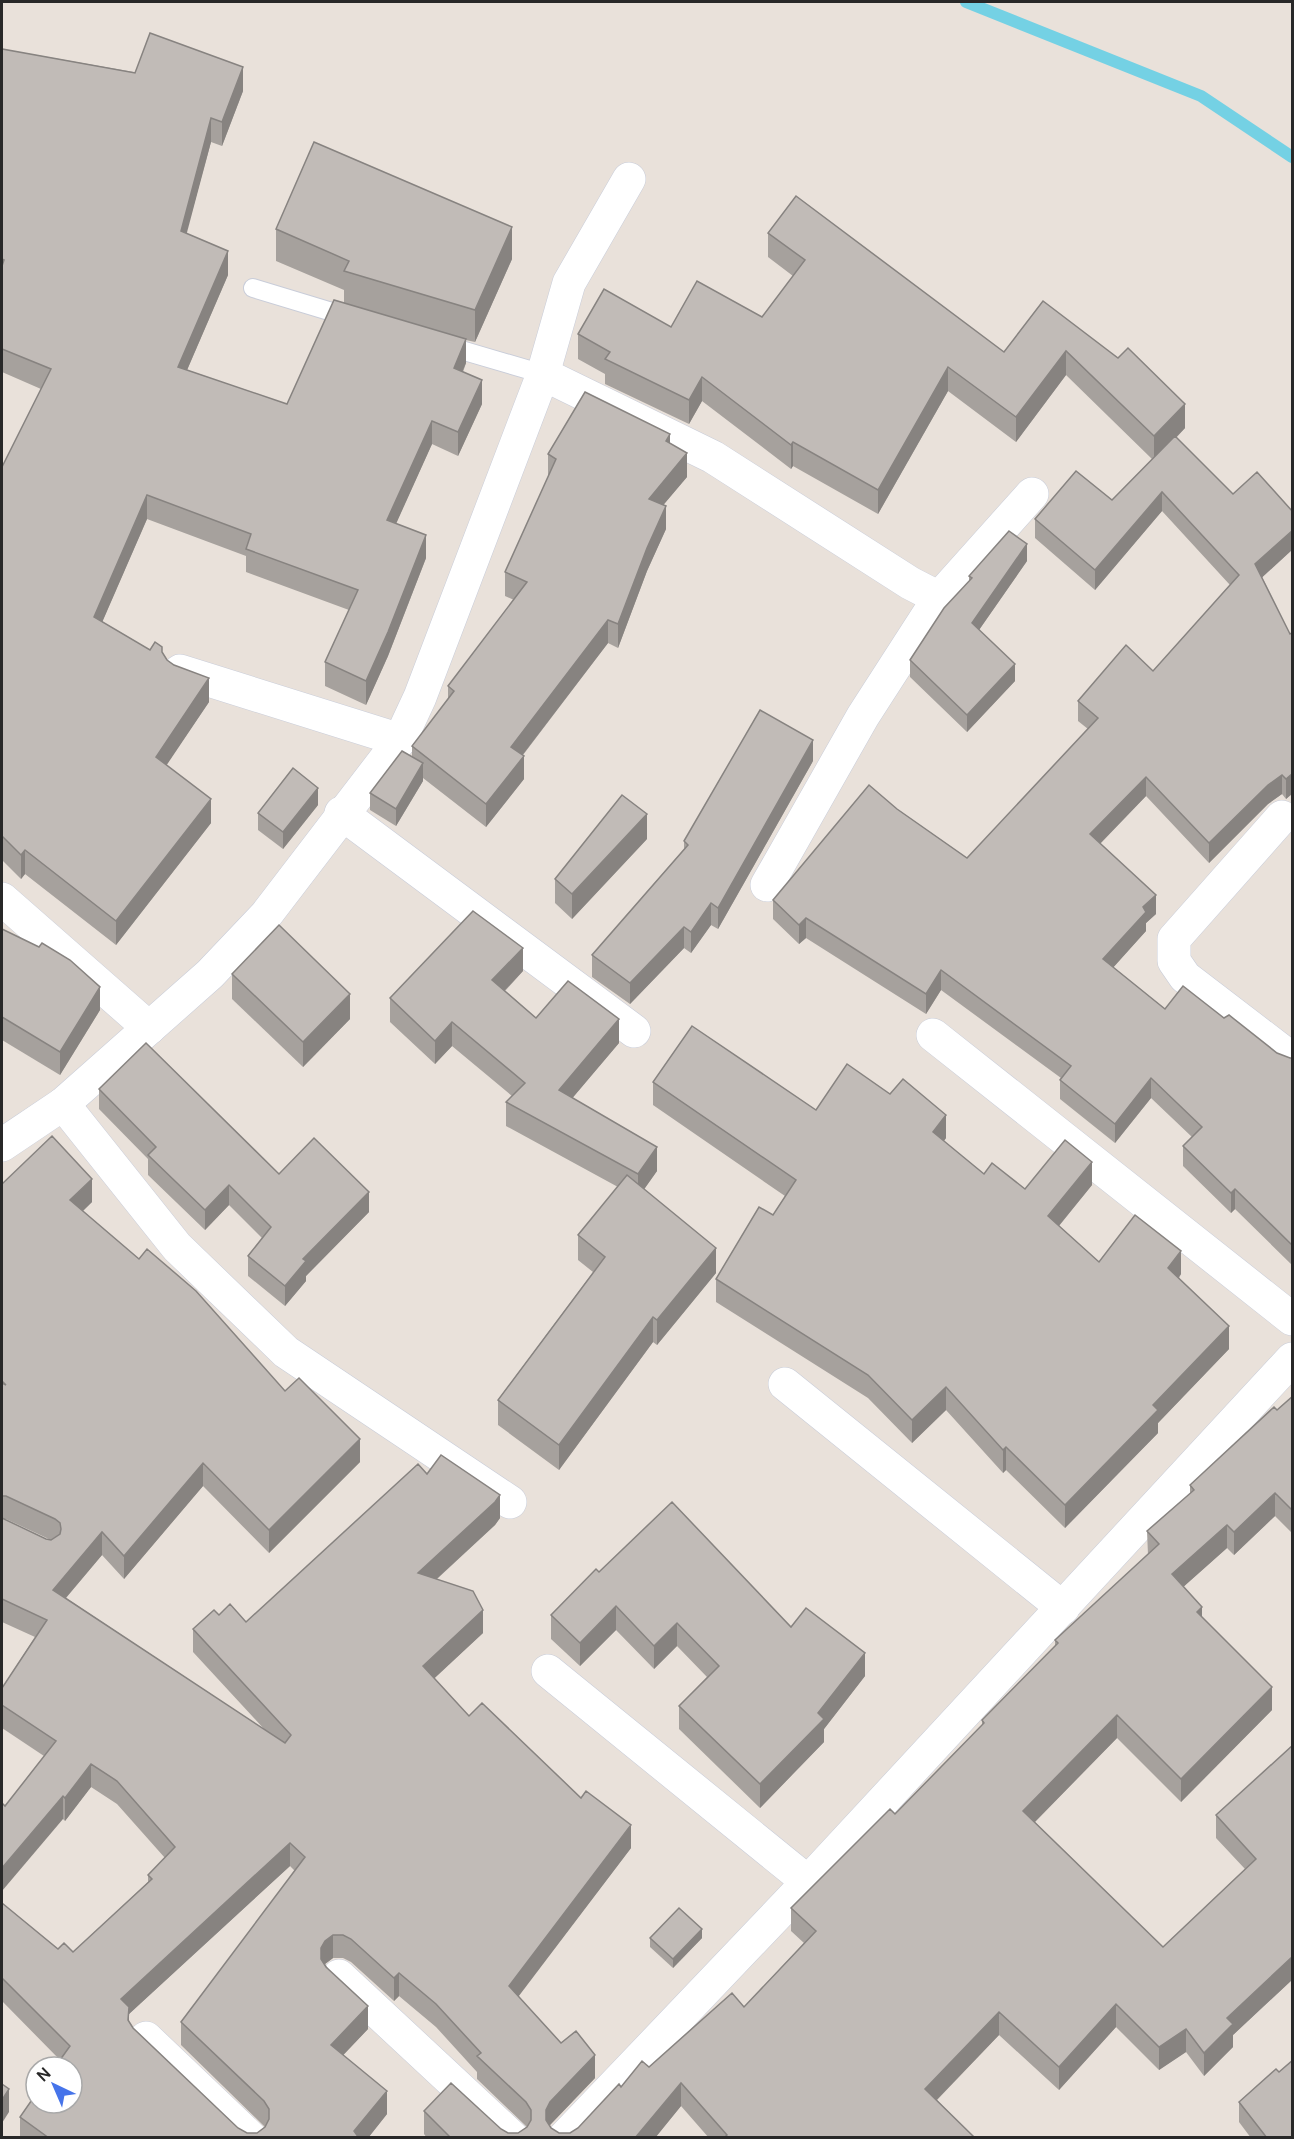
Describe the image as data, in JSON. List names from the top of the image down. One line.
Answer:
{"north":"top left"}
